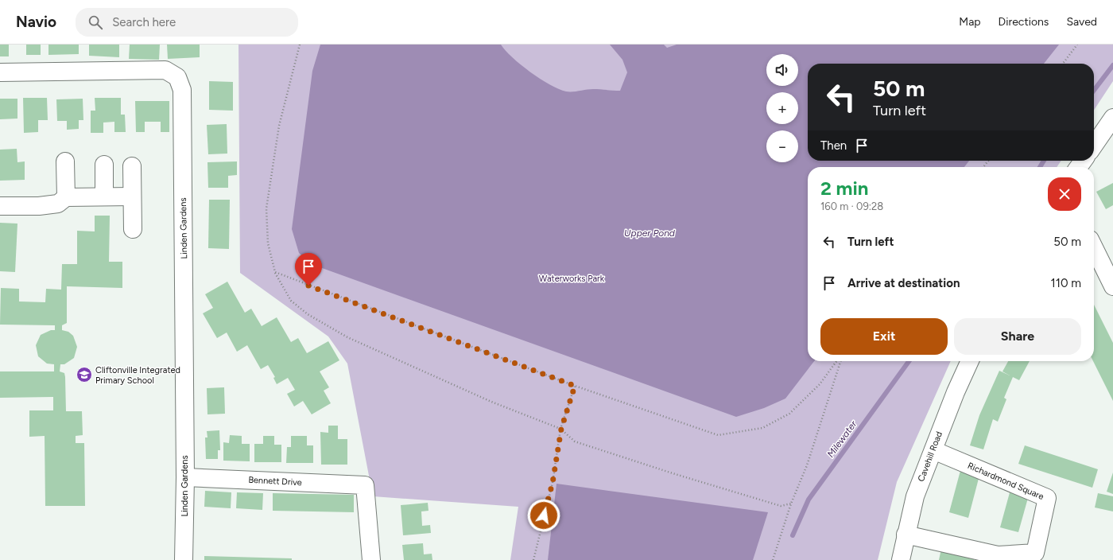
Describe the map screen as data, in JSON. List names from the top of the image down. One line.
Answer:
{"streets":{"street":["Linden Gardens","Cavehill Road","Bennett Drive","Richardmond Square"]},"crossings":[["Linden Gardens","Bennett Drive"],["Cavehill Road","Richardmond Square"]],"water":["Upper Pond","Milewater"],"parks":["Waterworks Park"],"places":{"school or university":["Cliftonville Integrated Primary School"]},"page":{"header":"Navio","search":"Search here","nav":["Map","Directions","Saved"],"map_buttons":["+","−"],"turn":["50 m","Turn left"],"then":"Then","heading":["2 min","160 m · 09:28"],"list":[{"name":"Turn left","value":"50 m"},{"name":"Arrive at destination","value":"110 m"}],"buttons":["Exit","Share"]}}
